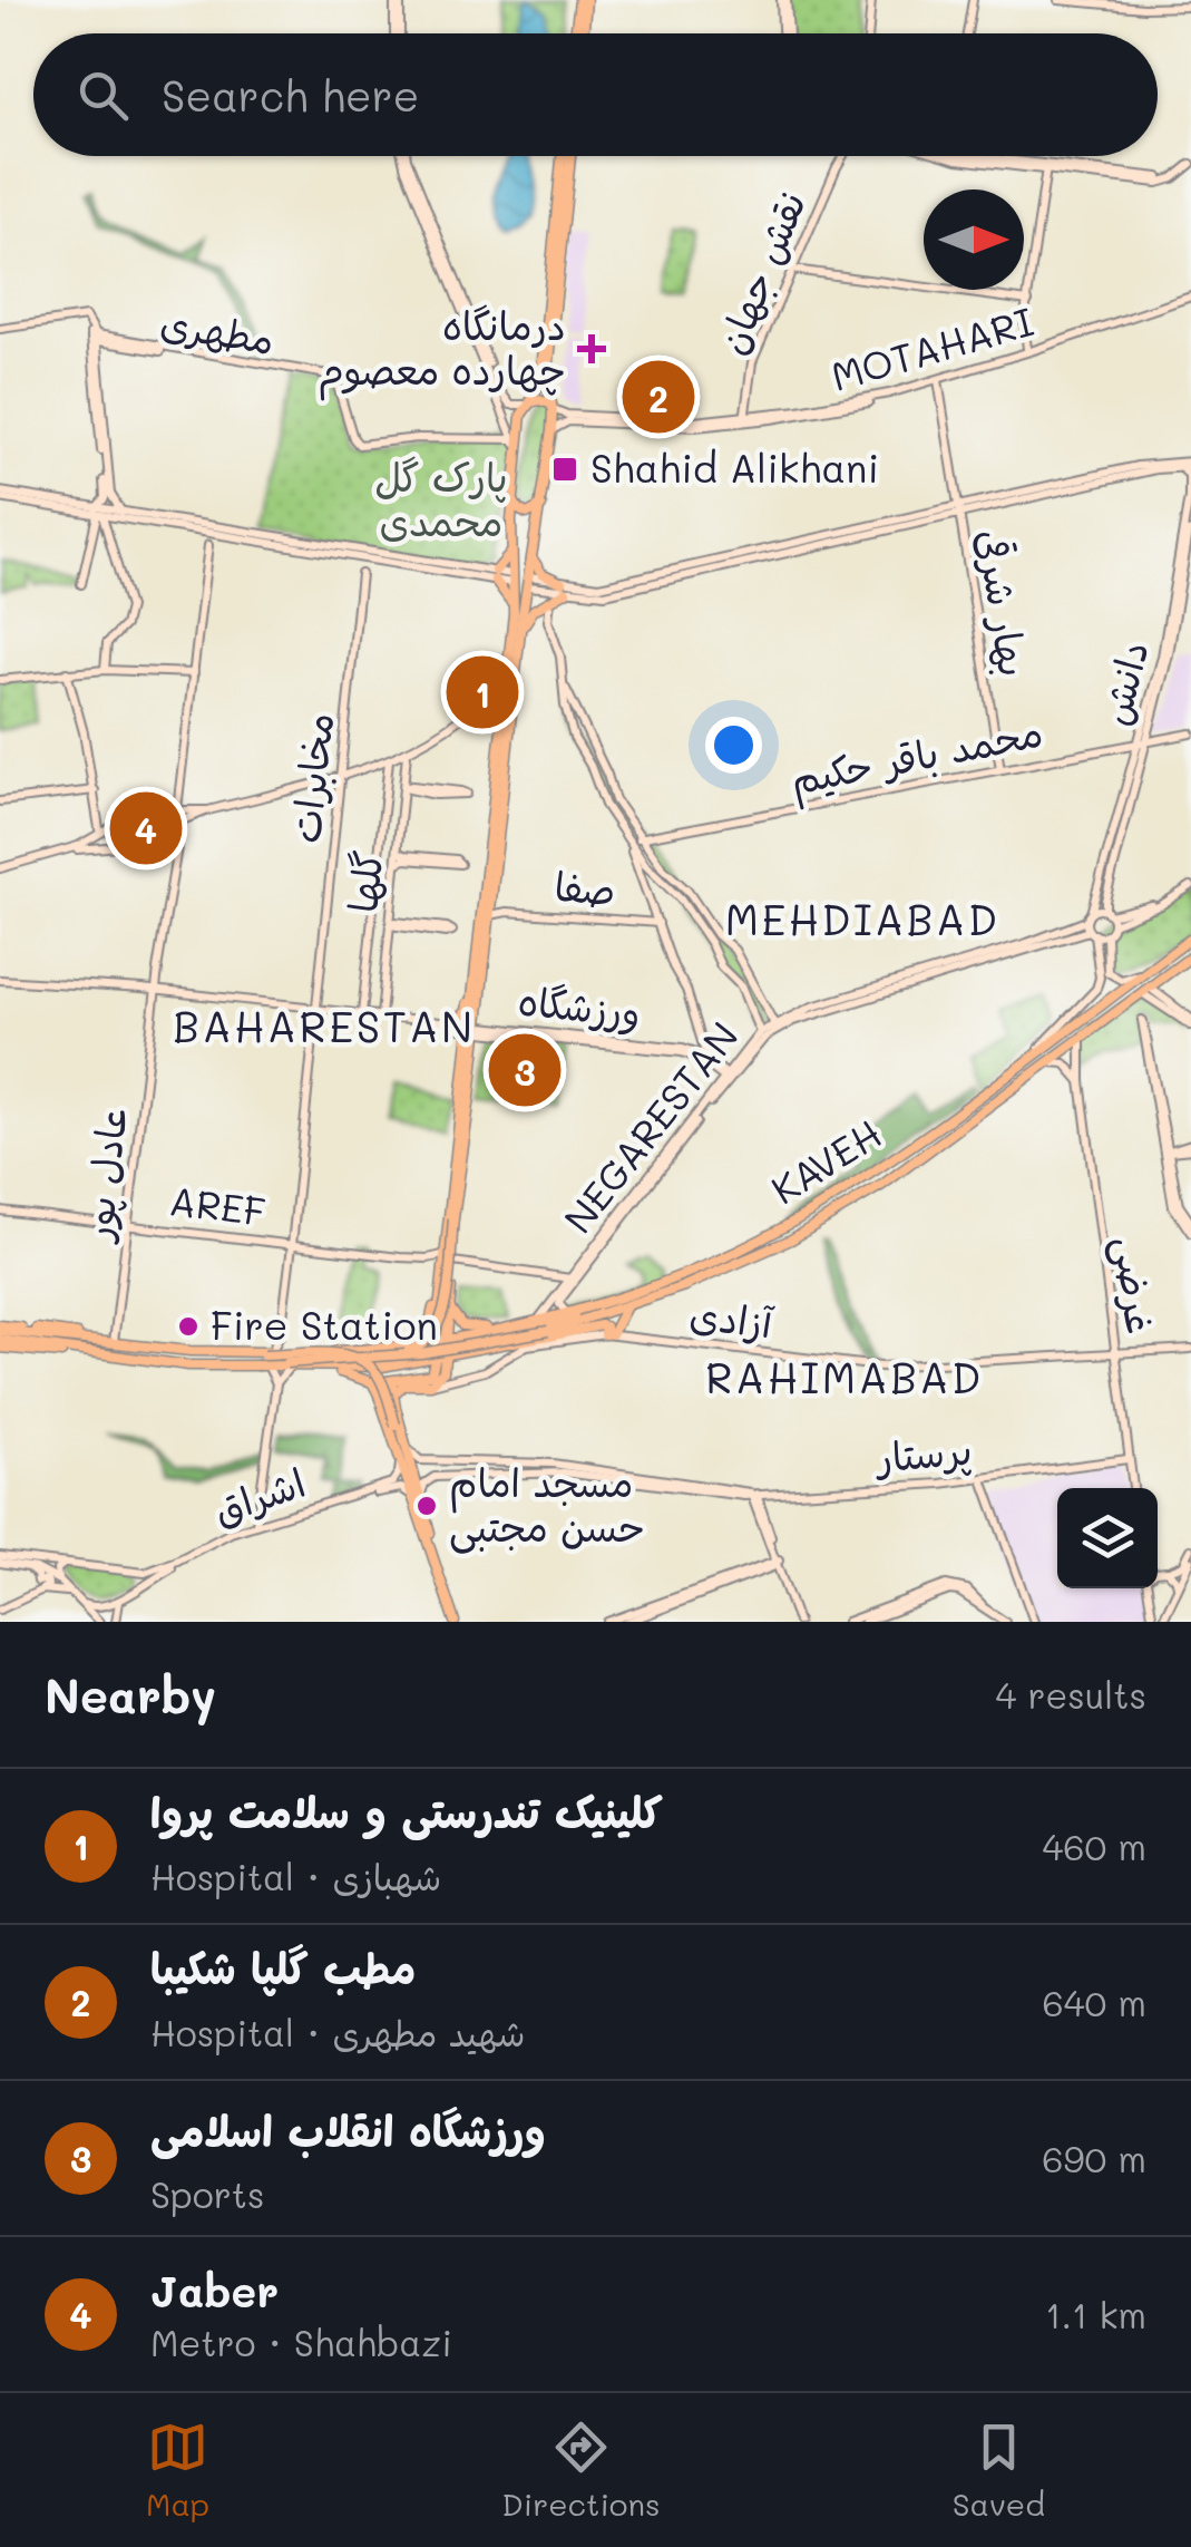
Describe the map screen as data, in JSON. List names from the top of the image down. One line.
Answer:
{"streets":{"main road":["نقش جهان","مطهری","MOTAHARI","بهار شرقی","دانش","محمد باقر حکیم","مخابرات","گلها","صفا","ورزشگاه","NEGARESTAN","KAVEH","عادل پور","AREF","غرضی","آزادی","پرستار","اشراق"]},"crossings":[["نقش جهان","MOTAHARI"],["MOTAHARI","بهار شرقی"],["بهار شرقی","محمد باقر حکیم"],["دانش","محمد باقر حکیم"],["دانش","NEGARESTAN"],["دانش","KAVEH"],["مخابرات","AREF"],["ورزشگاه","NEGARESTAN"],["NEGARESTAN","KAVEH"],["KAVEH","غرضی"],["عادل پور","AREF"],["غرضی","آزادی"],["غرضی","پرستار"]],"districts":["MEHDIABAD","BAHARESTAN","RAHIMABAD"],"parks":["پارک گل محمدی"],"places":{"health":["درمانگاه چهارده معصوم"],"transit":["Shahid Alikhani"],"other":["Fire Station","مسجد امام حسن مجتبی"]},"north":"right","page":{"search":"Search here","pins":["2","1","4","3"],"heading":["Nearby","4 results"],"list":[{"mark":"1","name":"کلینیک تندرستی و سلامت پروا","note":"Hospital · شهبازی","value":"460 m"},{"mark":"2","name":"مطب گلپا شکیبا","note":"Hospital · شهید مطهری","value":"640 m"},{"mark":"3","name":"ورزشگاه انقلاب اسلامی","note":"Sports","value":"690 m"},{"mark":"4","name":"Jaber","note":"Metro · Shahbazi","value":"1.1 km"}],"nav":["Map","Directions","Saved"]}}
